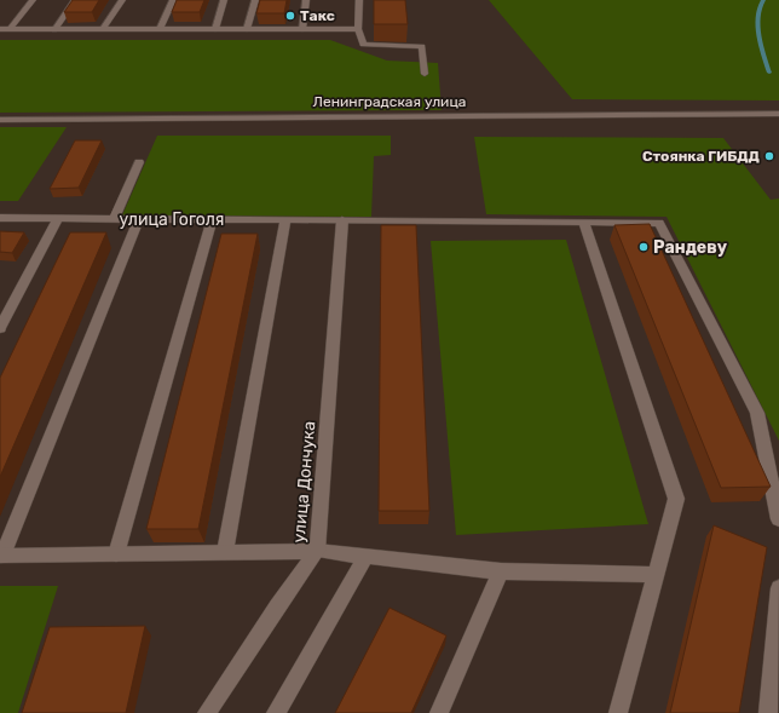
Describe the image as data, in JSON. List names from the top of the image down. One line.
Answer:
{"streets":{"street":["Ленинградская улица","улица Гоголя","улица Дончука"]},"crossings":[["улица Гоголя","улица Дончука"]],"places":["Такс","Стоянка ГИБДД","Рандеву"]}
